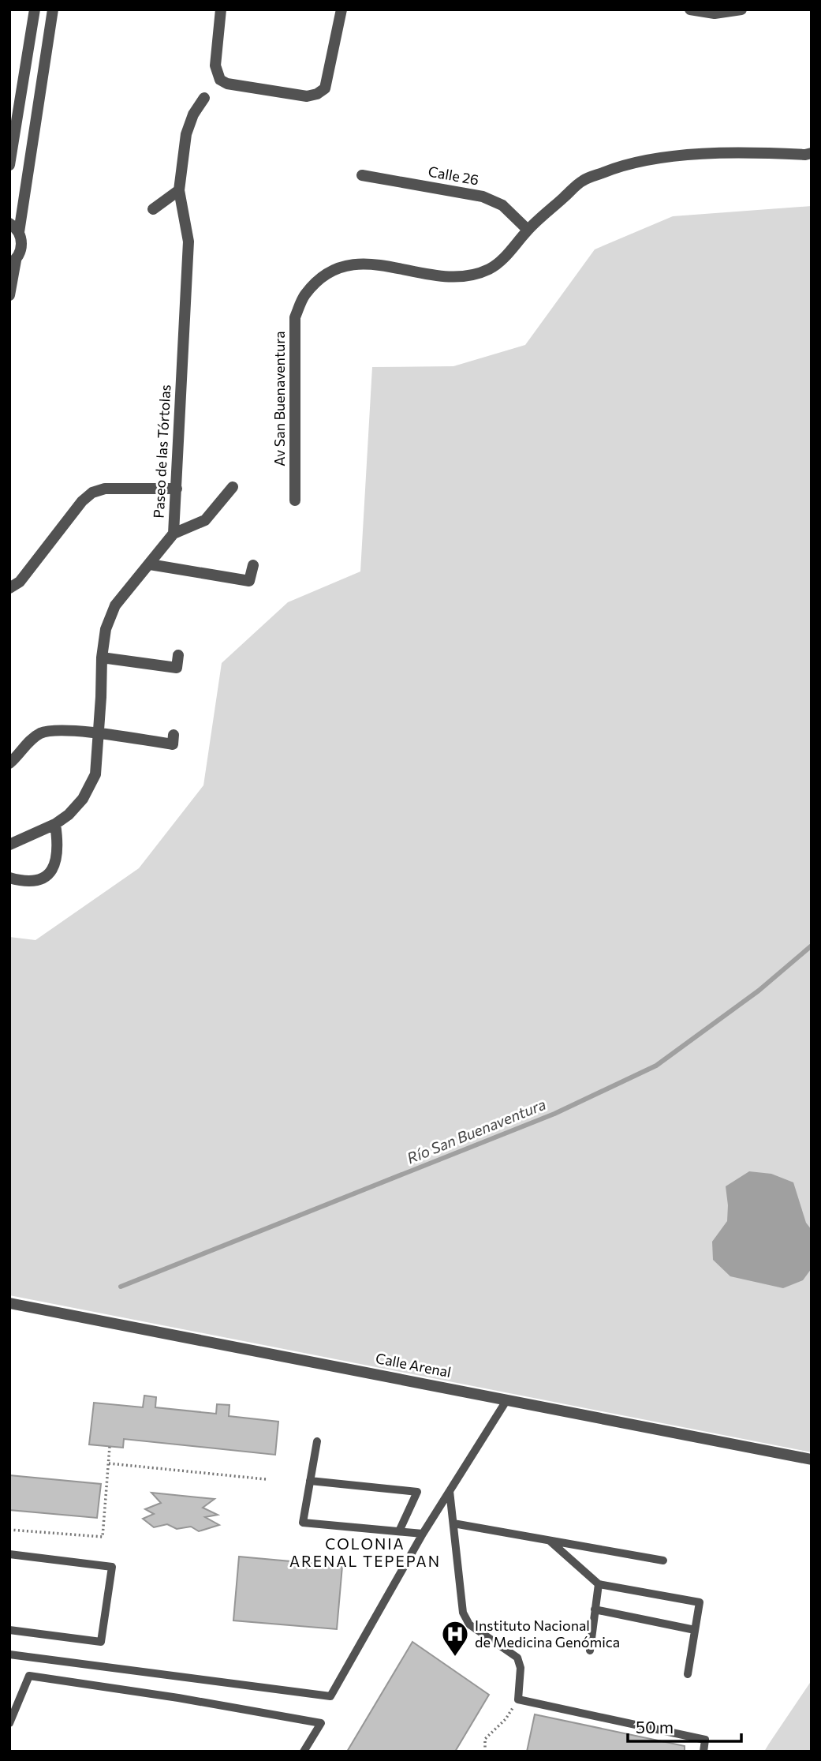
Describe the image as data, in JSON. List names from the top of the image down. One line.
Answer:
{"streets":{"street":["Calle 26","Av San Buenaventura","Paseo de las Tórtolas","Calle Arenal"]},"crossings":[["Calle 26","Av San Buenaventura"]],"districts":["COLONIA ARENAL TEPEPAN"],"water":["Río San Buenaventura"],"places":{"hospital":["Instituto Nacional de Medicina Genómica"]},"scale_bar":"50 m"}
